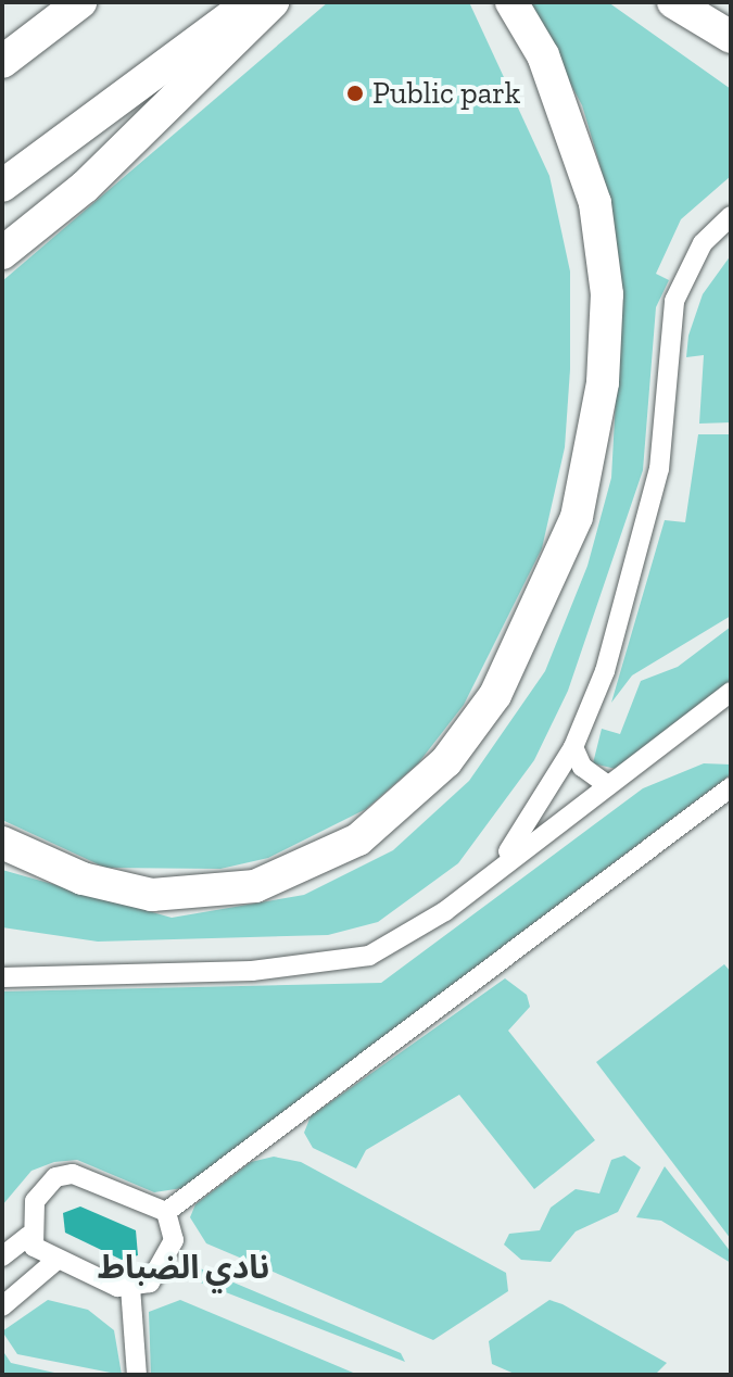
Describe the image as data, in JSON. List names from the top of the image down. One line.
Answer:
{"districts":["نادي الضباط"],"places":["Public park"]}
